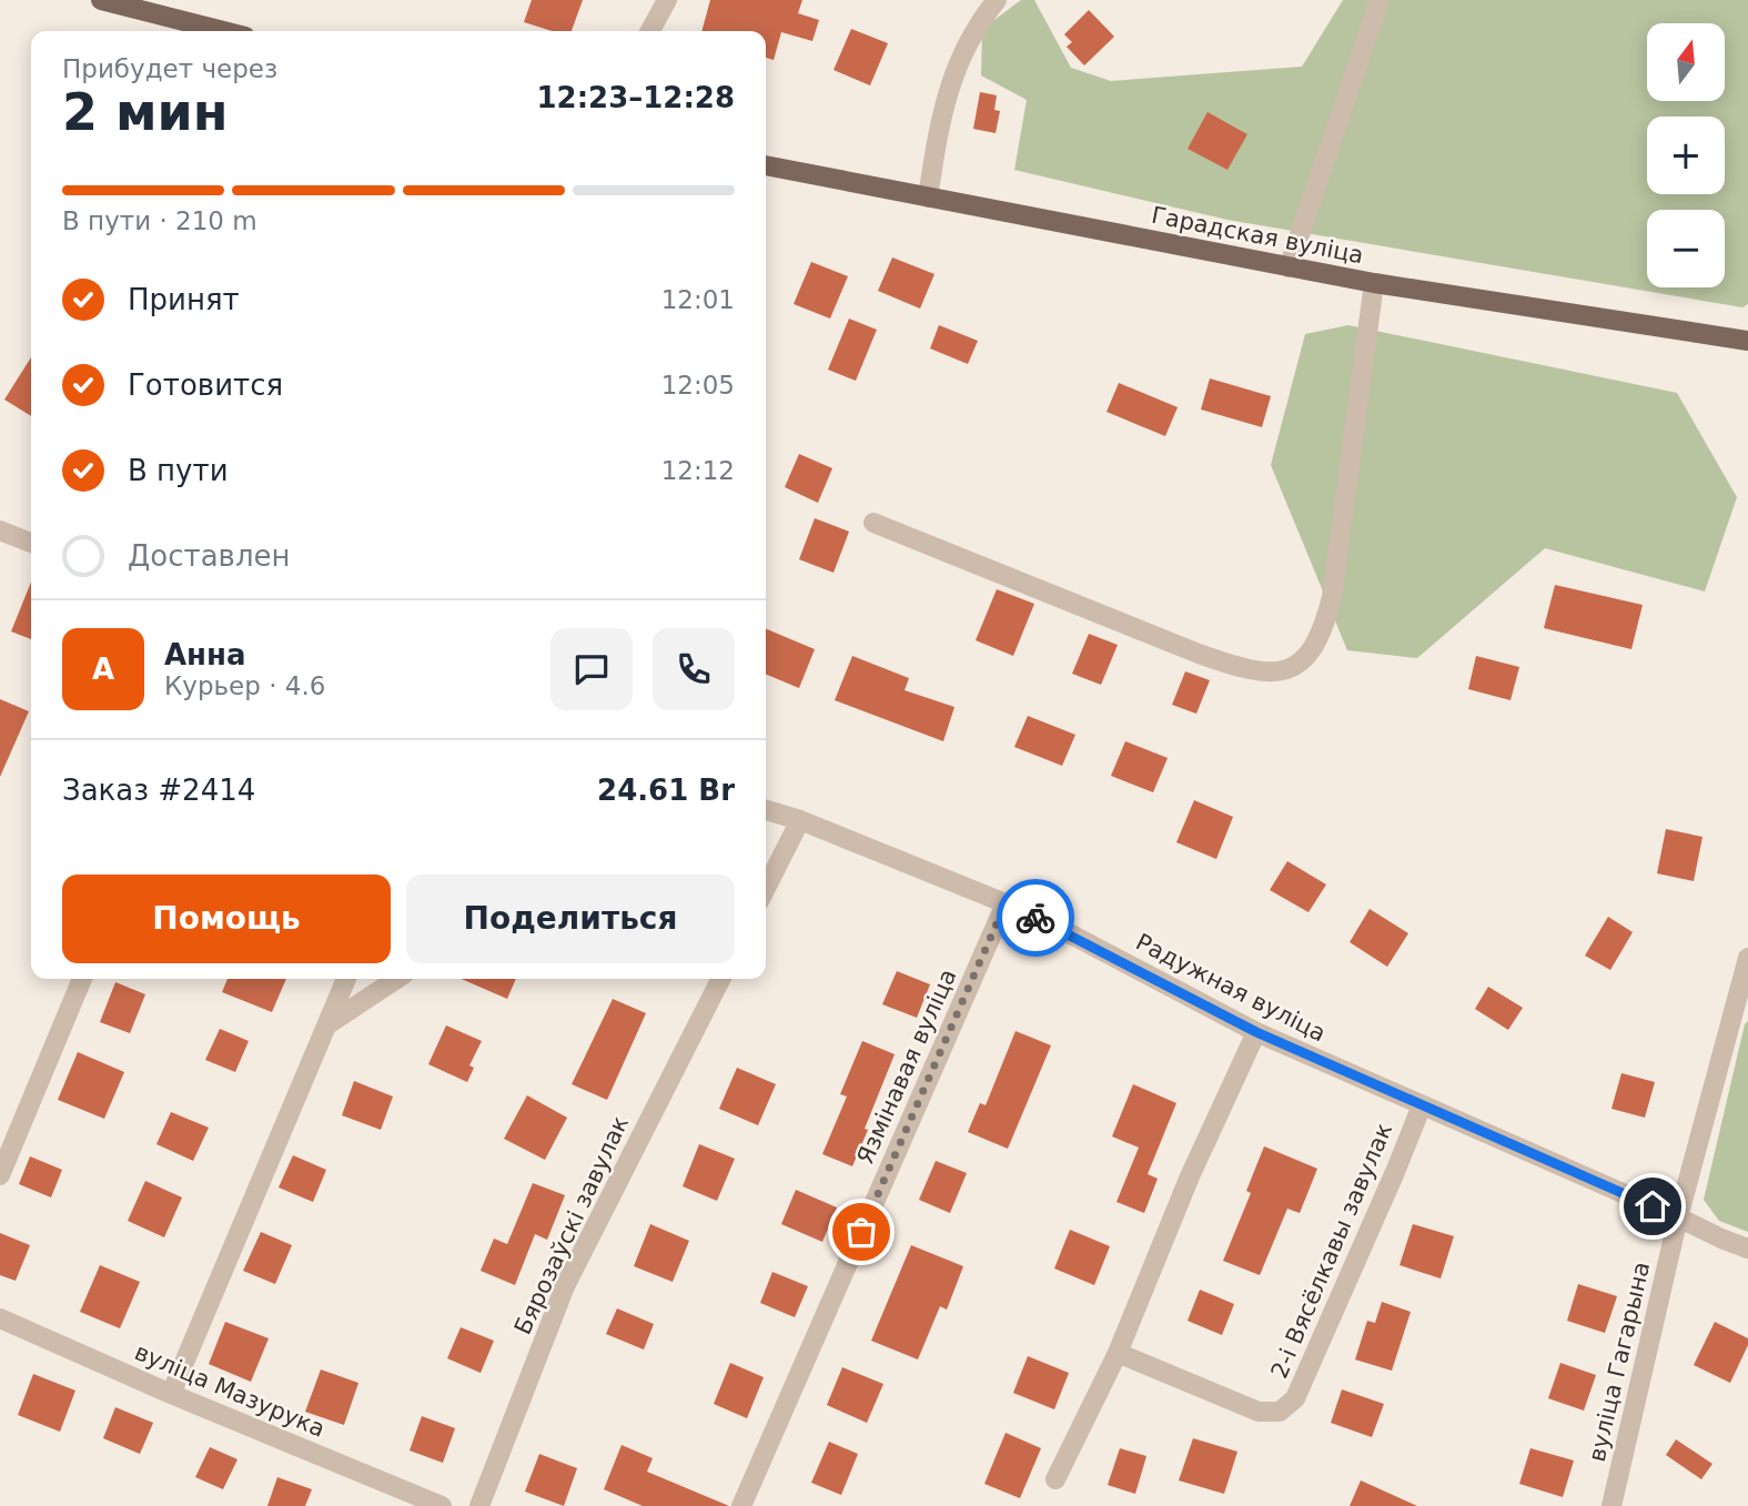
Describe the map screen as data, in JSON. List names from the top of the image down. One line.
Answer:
{"streets":{"main road":["Гарадская вуліца"],"street":["Радужная вуліца","Язмінавая вуліца","Бярозаўскі завулак","2-і Вясёлкавы завулак","вуліца Гагарына","вуліца Мазурука"]},"crossings":[["Радужная вуліца","Язмінавая вуліца"],["Радужная вуліца","2-і Вясёлкавы завулак"],["Радужная вуліца","вуліца Гагарына"]],"north":"top","page":{"map_buttons":["+","−"],"heading":["2 мин","Прибудет через","12:23–12:28"],"panel":["Анна","Курьер · 4.6","Заказ #2414","24.61 Br"],"bar":"В пути · 210 m","list":[["Принят","12:01"],["Готовится","12:05"],["В пути","12:12"],"Доставлен"],"round":"А","buttons":["Помощь","Поделиться"]}}
